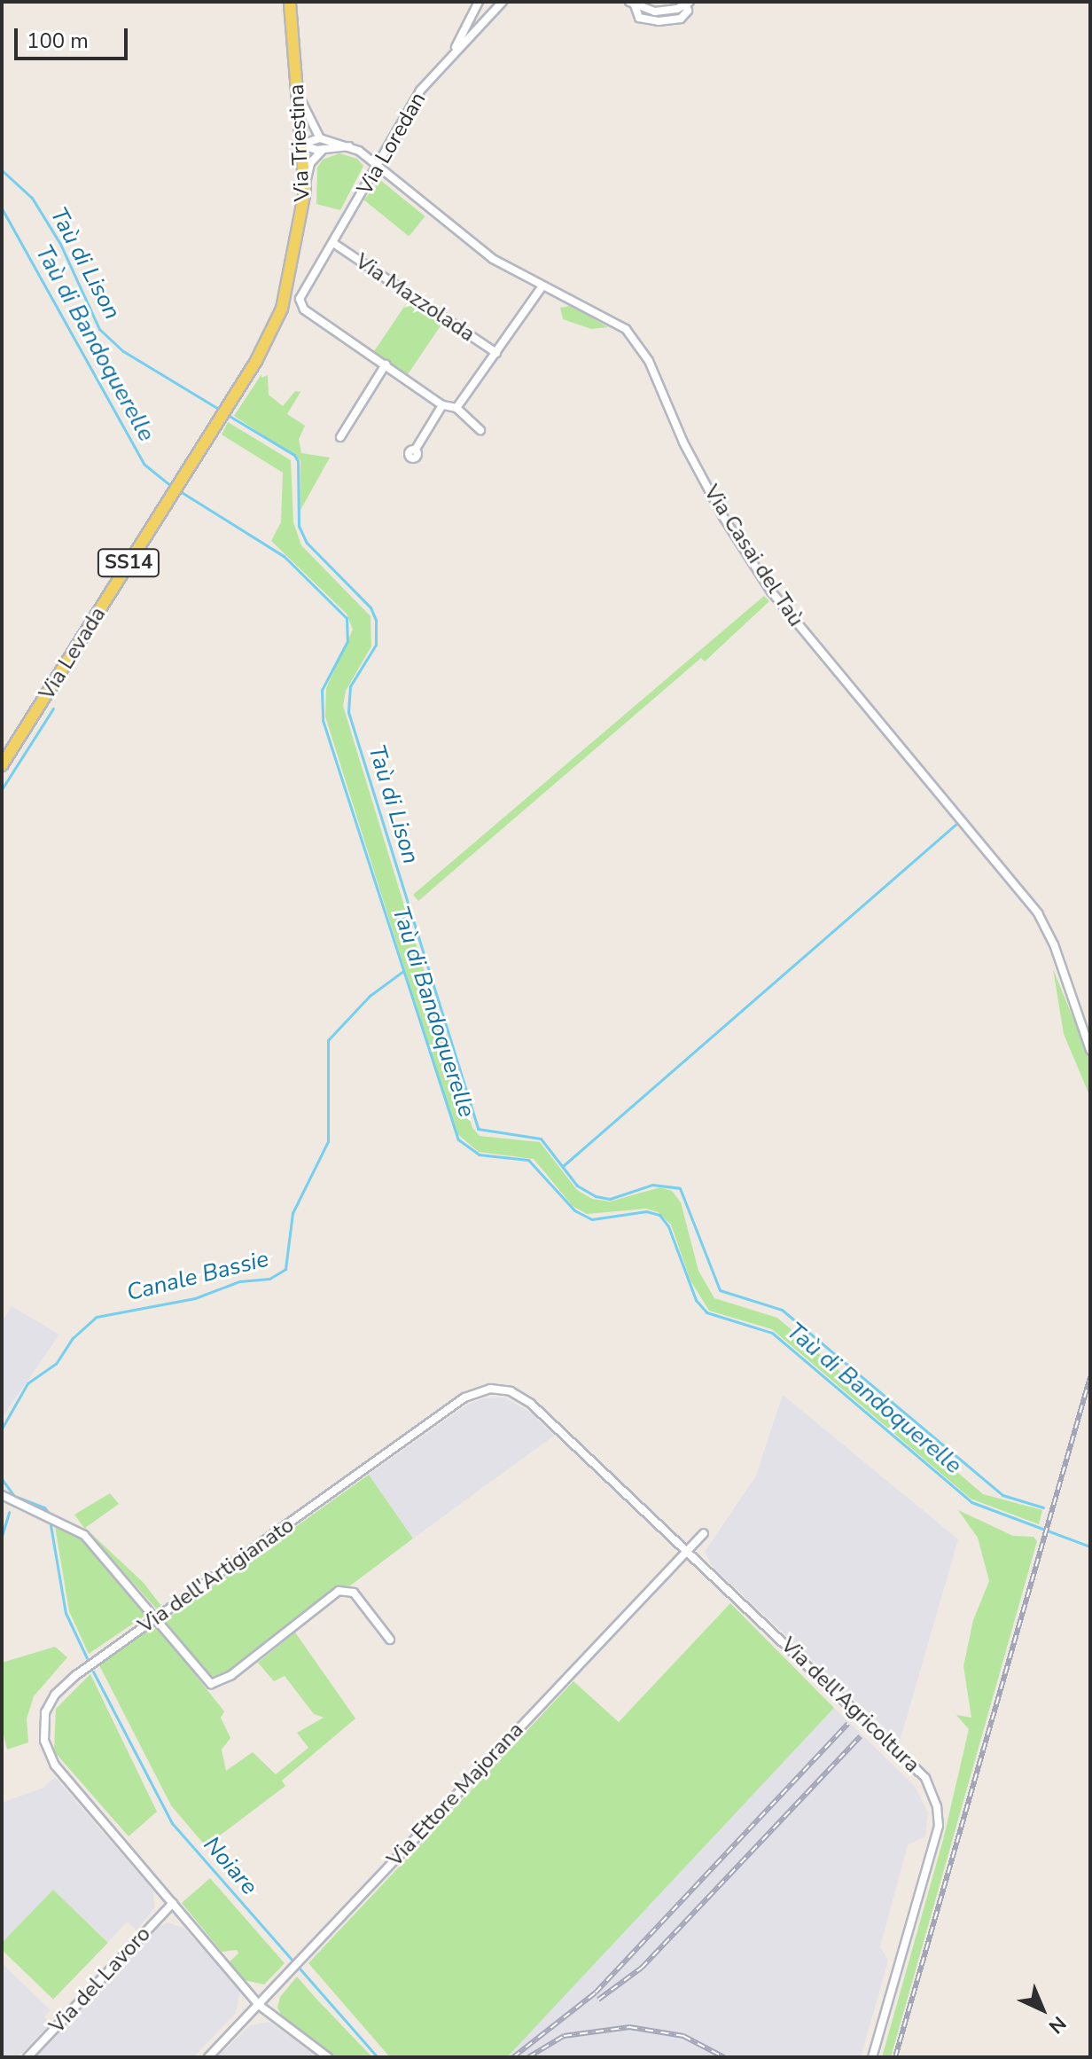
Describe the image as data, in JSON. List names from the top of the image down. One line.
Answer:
{"streets":{"main road":["Via Triestina","SS14","Via Levada"],"street":["Via Loredan","Via Mazzolada","Via Casai del Taù","Via dell'Artigianato","Via dell'Agricoltura","Via Ettore Majorana","Via del Lavoro"]},"crossings":[["Via Triestina","Via Levada"],["Via Loredan","Via Mazzolada"],["Via Loredan","Via Casai del Taù"],["Via dell'Artigianato","Via dell'Agricoltura"],["Via dell'Artigianato","Via Ettore Majorana"],["Via dell'Artigianato","Via del Lavoro"],["Via dell'Agricoltura","Via Ettore Majorana"]],"water":["Taù di Lison","Taù di Bandoquerelle","Canale Bassie","Noiare"],"scale_bar":"100 m","north":"bottom right"}
